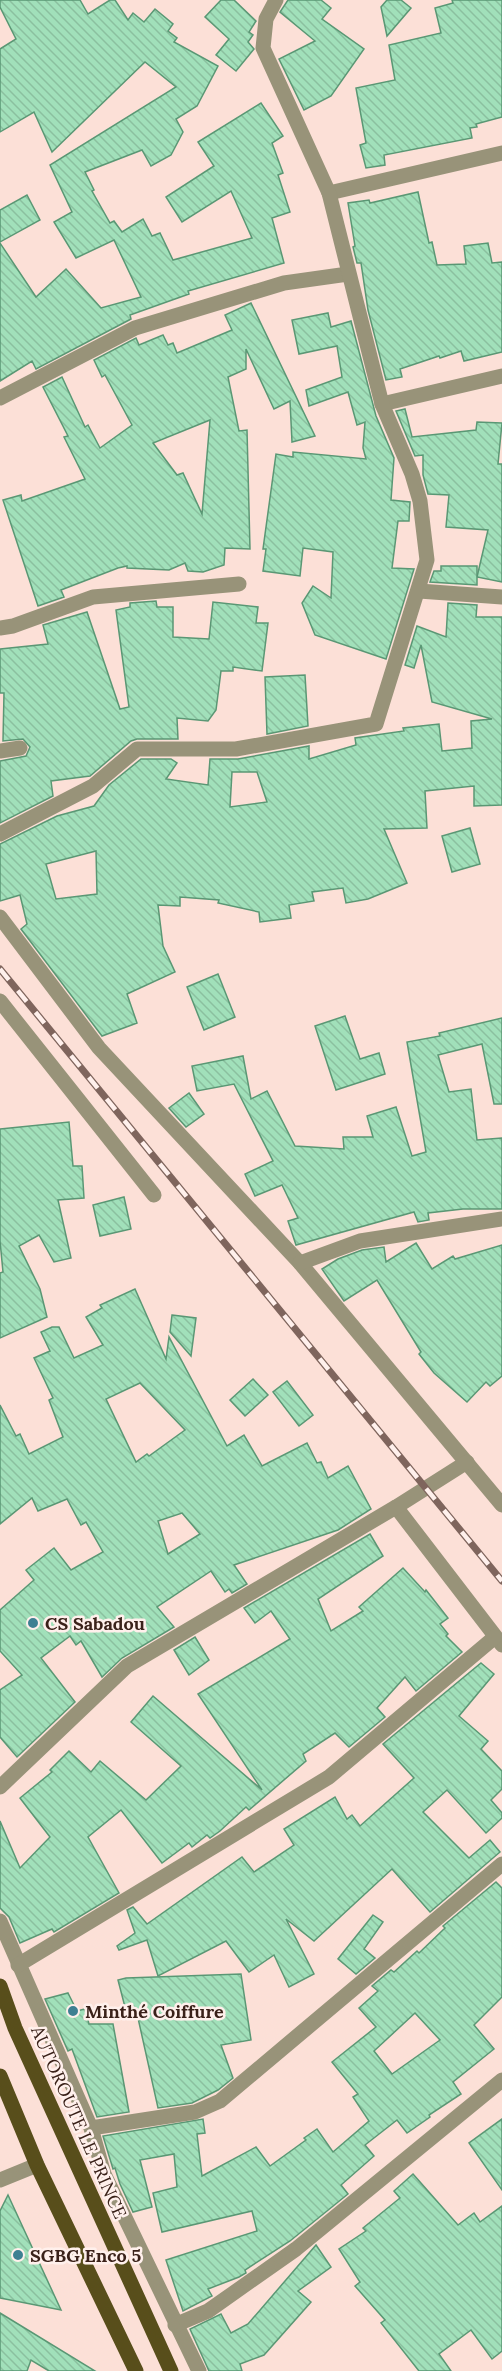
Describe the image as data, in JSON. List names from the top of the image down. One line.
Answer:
{"streets":{"main road":["AUTOROUTE LE PRINCE"]},"places":["CS Sabadou","Minthé Coiffure","SGBG Enco 5"]}
